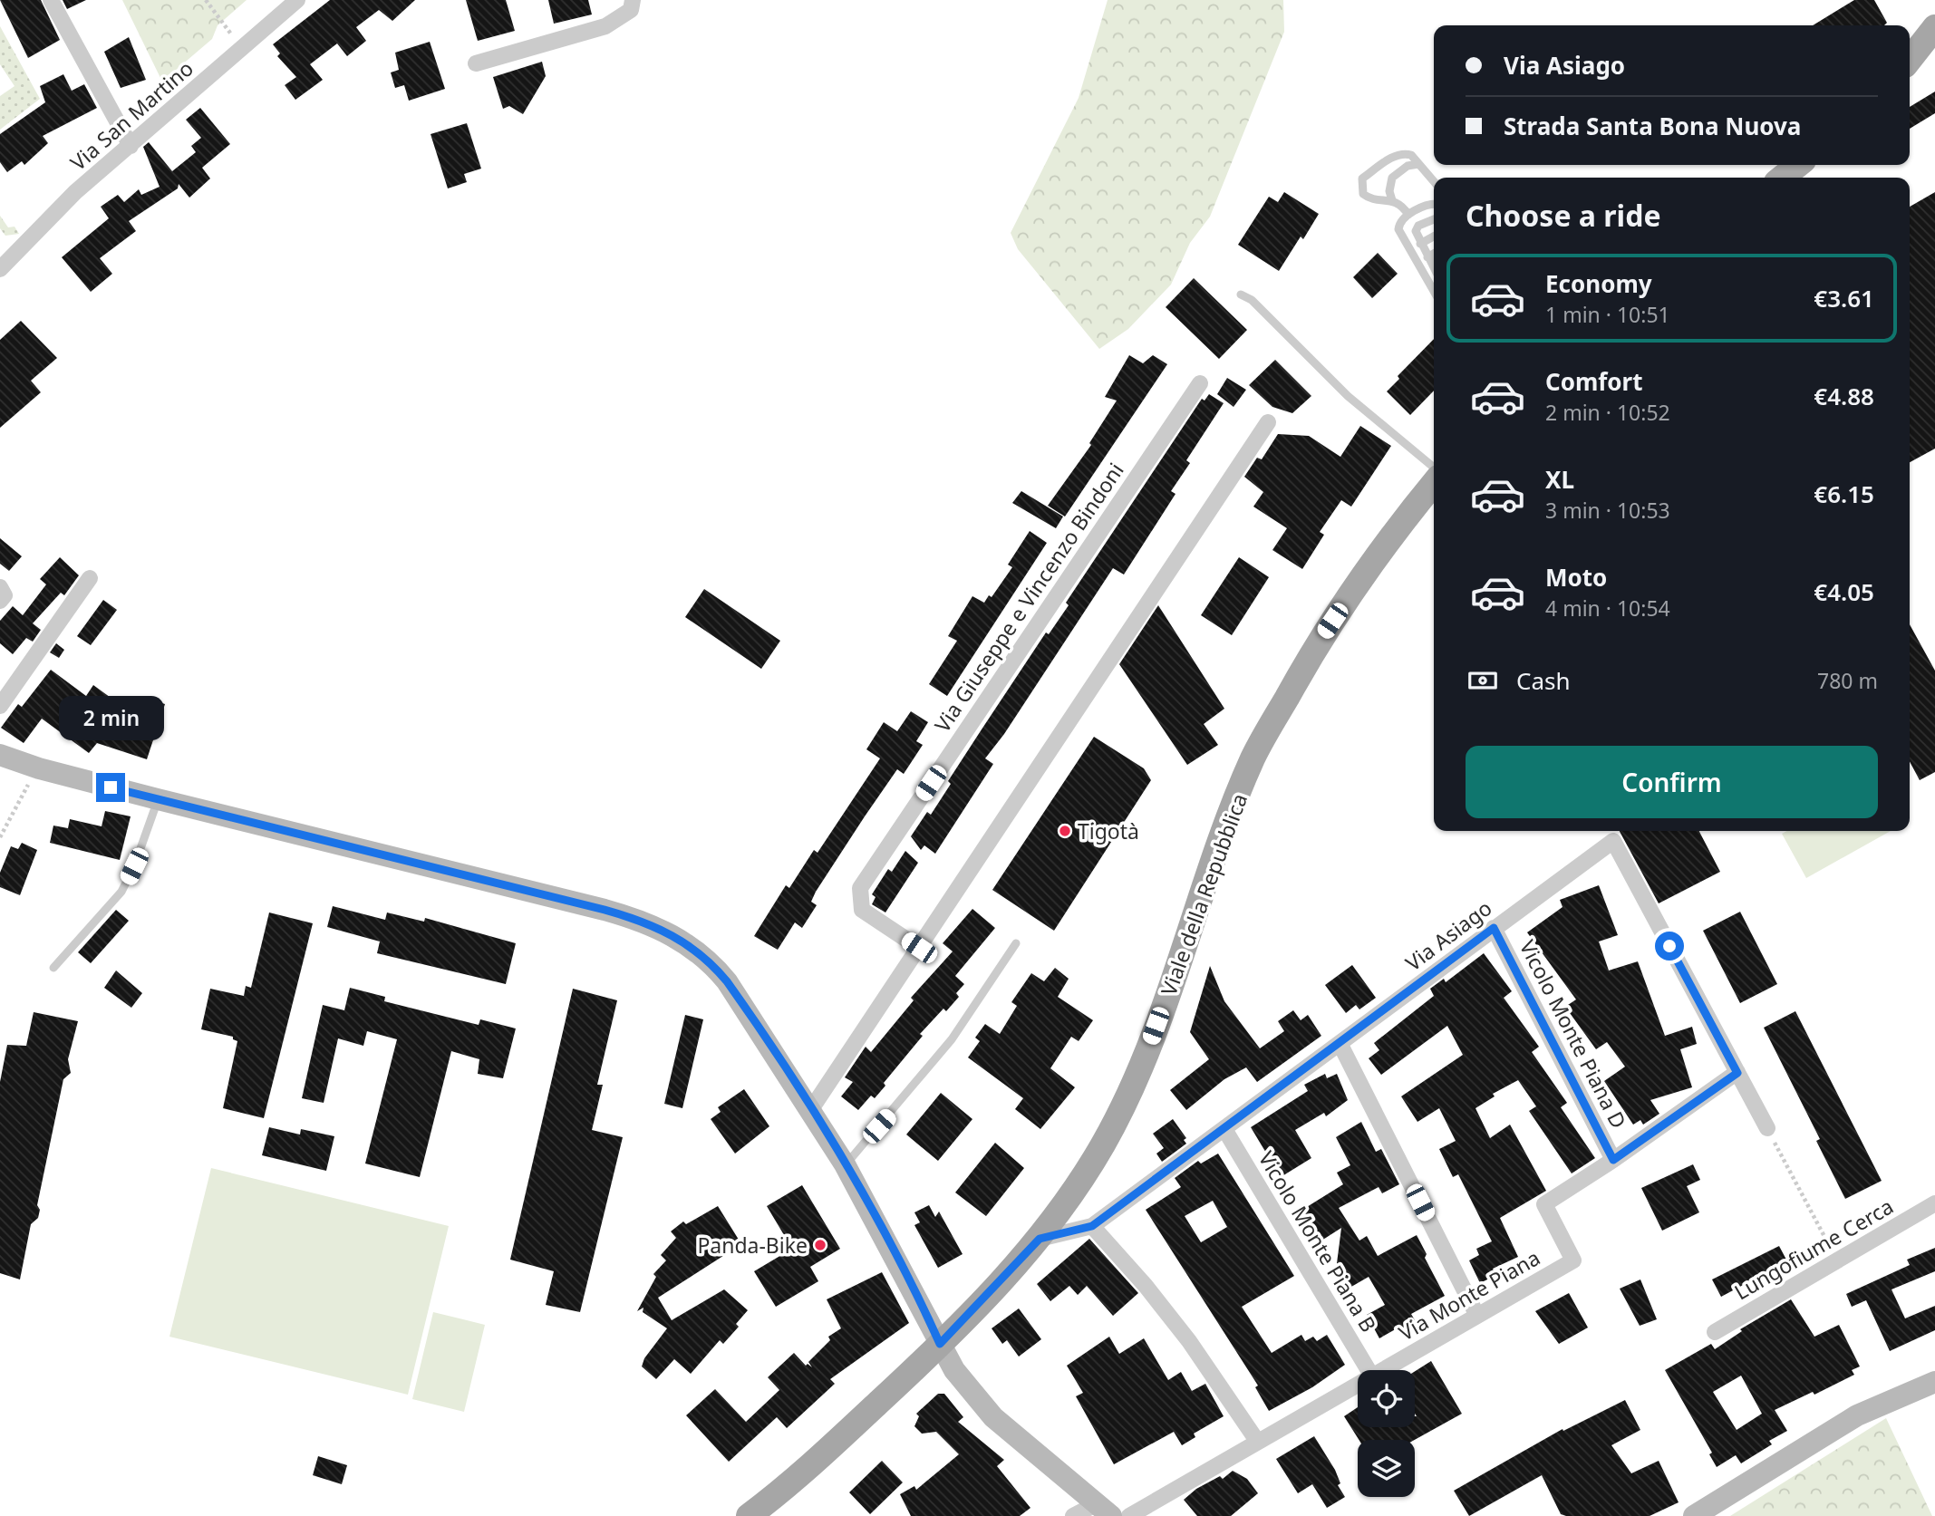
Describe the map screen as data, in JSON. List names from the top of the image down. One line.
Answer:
{"streets":{"main road":["Viale della Repubblica"],"street":["Via San Martino","Via Giuseppe e Vincenzo Bindoni","Via Asiago","Vicolo Monte Piana D","Vicolo Monte Piana B","Lungofiume Cerca","Via Monte Piana"]},"crossings":[["Viale della Repubblica","Via Asiago"],["Via Asiago","Vicolo Monte Piana D"],["Via Asiago","Vicolo Monte Piana B"],["Via Asiago","Via Monte Piana"],["Vicolo Monte Piana D","Via Monte Piana"]],"places":["Tigotà","Panda-Bike"],"page":{"banner":["Via Asiago","Strada Santa Bona Nuova"],"heading":"Choose a ride","list":[{"name":"Economy","note":"1 min · 10:51","value":"€3.61"},{"name":"Comfort","note":"2 min · 10:52","value":"€4.88"},{"name":"XL","note":"3 min · 10:53","value":"€6.15"},{"name":"Moto","note":"4 min · 10:54","value":"€4.05"}],"pay":["Cash","780 m"],"bubble":"2 min","buttons":"Confirm"}}
